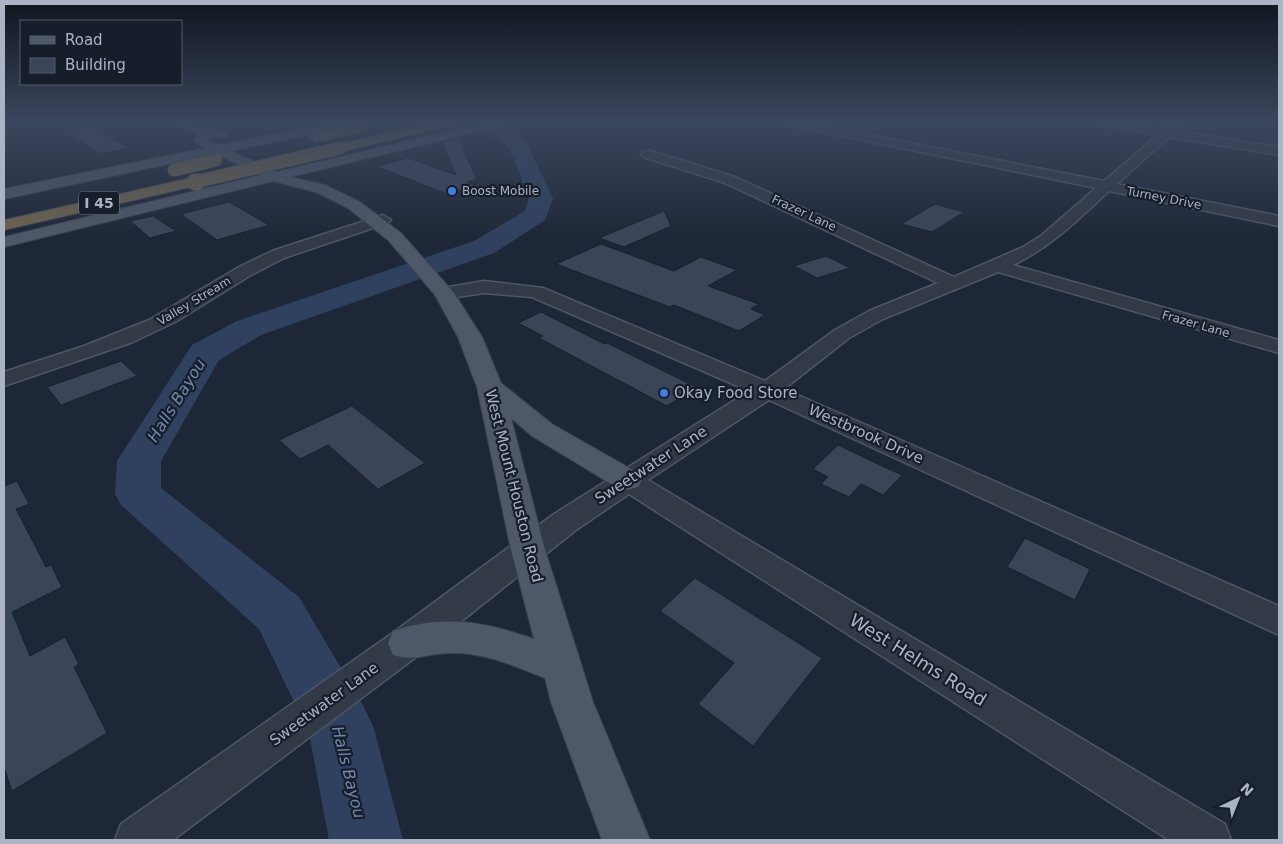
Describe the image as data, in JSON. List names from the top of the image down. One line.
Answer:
{"streets":{"highway":["I 45"],"main road":["West Mount Houston Road"],"street":["Turney Drive","Frazer Lane","Valley Stream","Westbrook Drive","Sweetwater Lane","West Helms Road"]},"crossings":[["Turney Drive","Sweetwater Lane"],["Frazer Lane","Sweetwater Lane"],["Valley Stream","West Mount Houston Road"],["Westbrook Drive","Sweetwater Lane"],["Westbrook Drive","West Mount Houston Road"],["Sweetwater Lane","West Mount Houston Road"],["Sweetwater Lane","West Helms Road"]],"water":["Halls Bayou"],"places":["Boost Mobile","Okay Food Store"],"legend":["Road","Building"],"north":"top right"}
